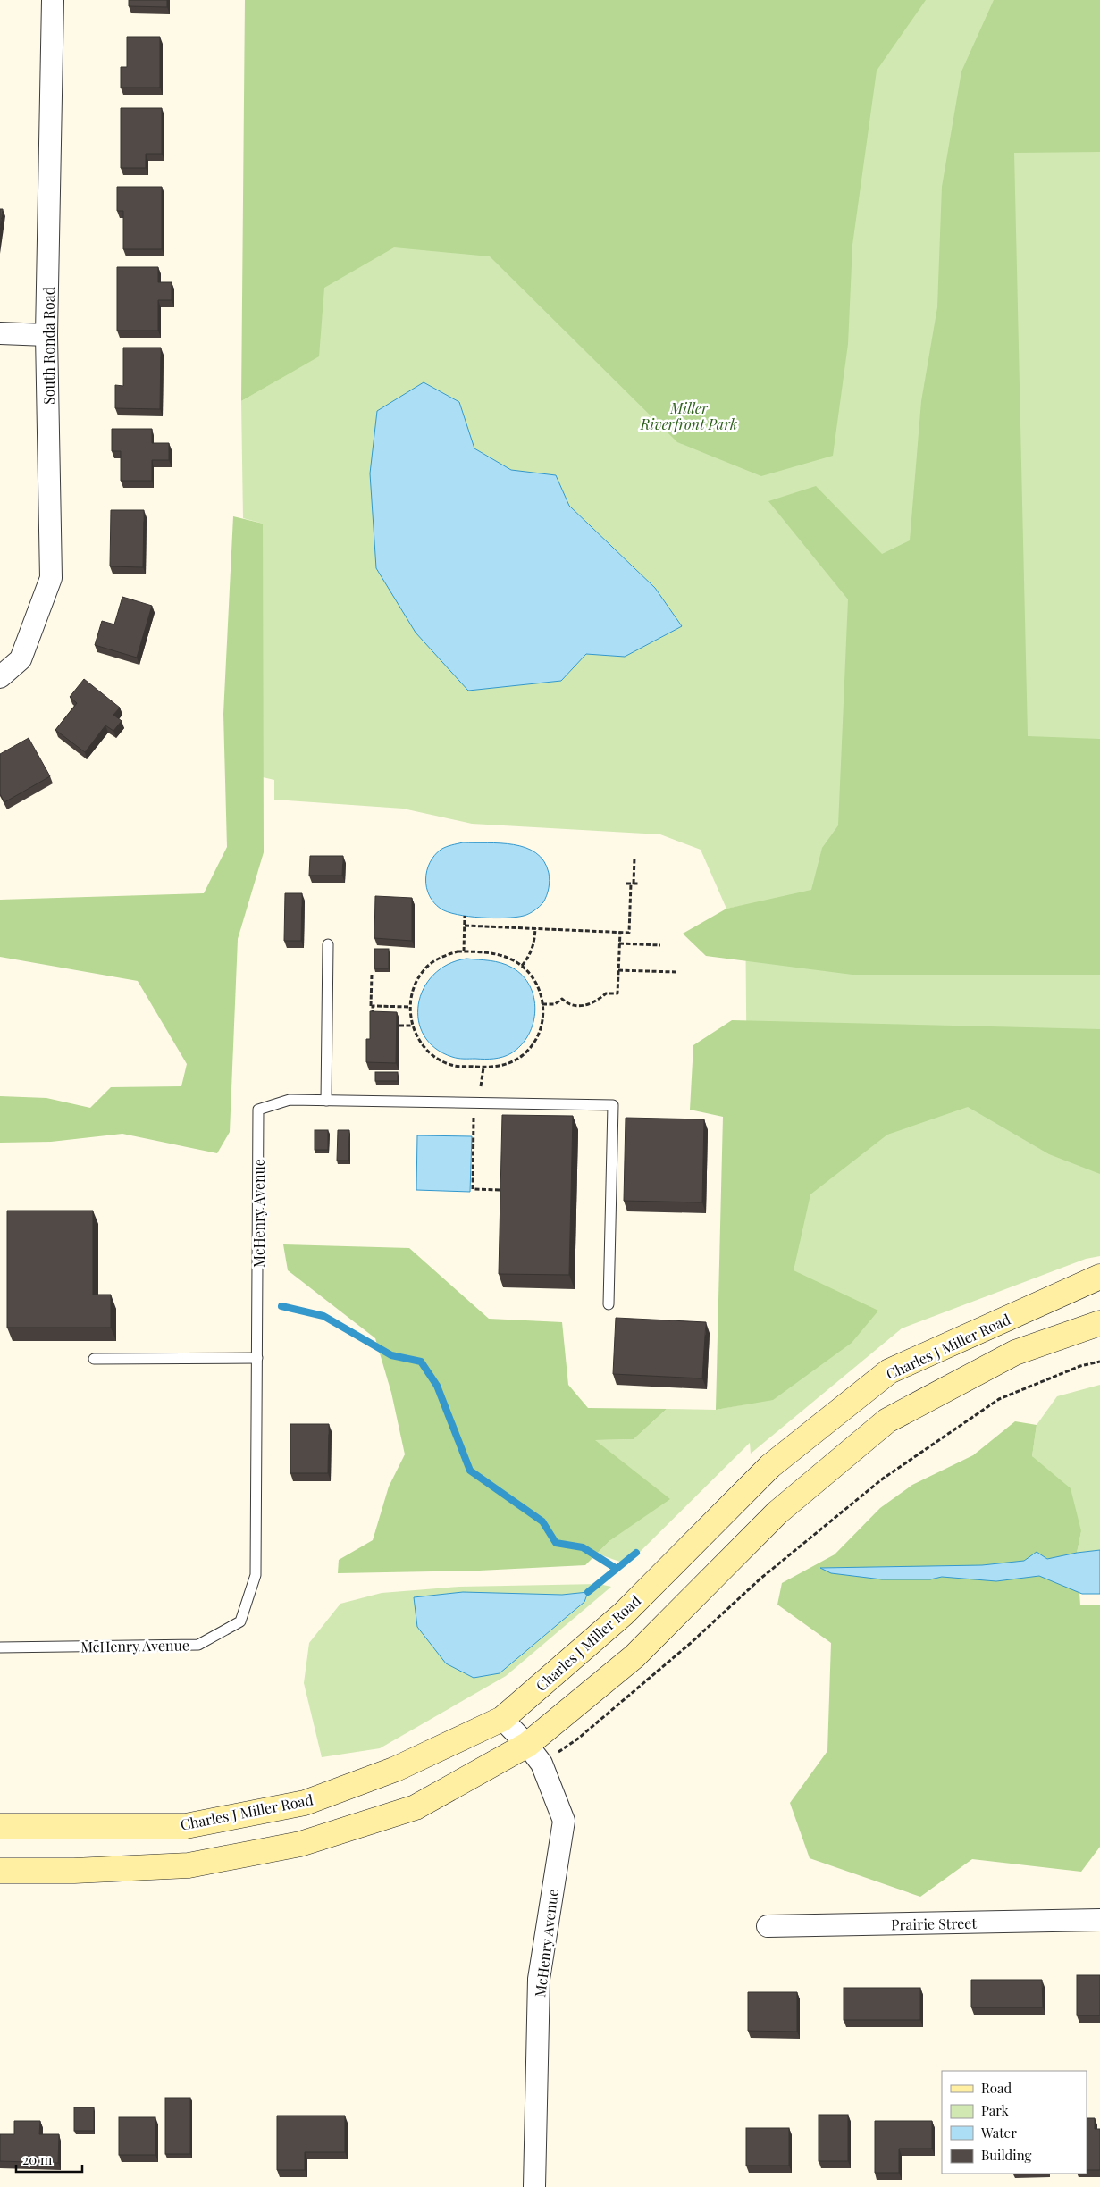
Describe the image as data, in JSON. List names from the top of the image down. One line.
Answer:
{"streets":{"street":["South Ronda Road","McHenry Avenue","Charles J Miller Road","Prairie Street"]},"crossings":[["McHenry Avenue","Charles J Miller Road"]],"parks":["Miller Riverfront Park"],"legend":["Road","Park","Water","Building"],"scale_bar":"20 m"}
